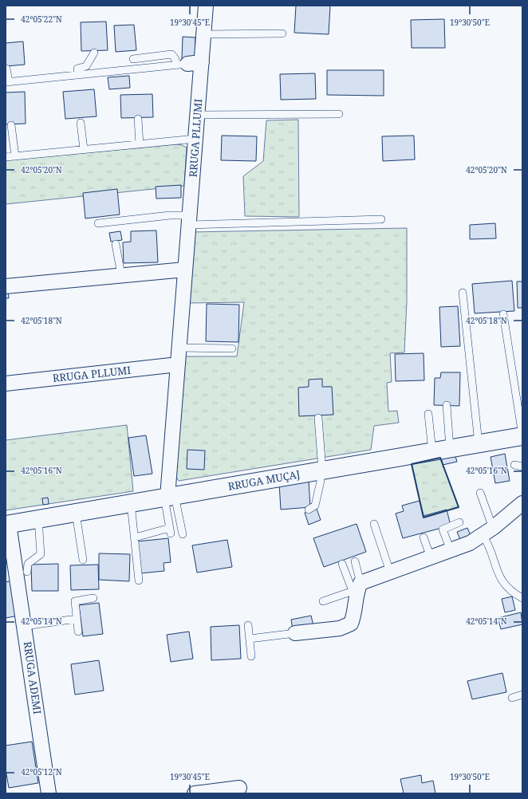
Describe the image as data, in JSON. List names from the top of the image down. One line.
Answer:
{"streets":{"street":["RRUGA PLLUMI","RRUGA MUÇAJ","RRUGA ADEMI"]},"crossings":[["RRUGA PLLUMI","RRUGA MUÇAJ"],["RRUGA MUÇAJ","RRUGA ADEMI"]],"coordinates":["42°05'22\"N","19°30'45\"E","19°30'50\"E","42°05'20\"N","42°05'18\"N","42°05'16\"N","42°05'14\"N","42°05'12\"N"]}
